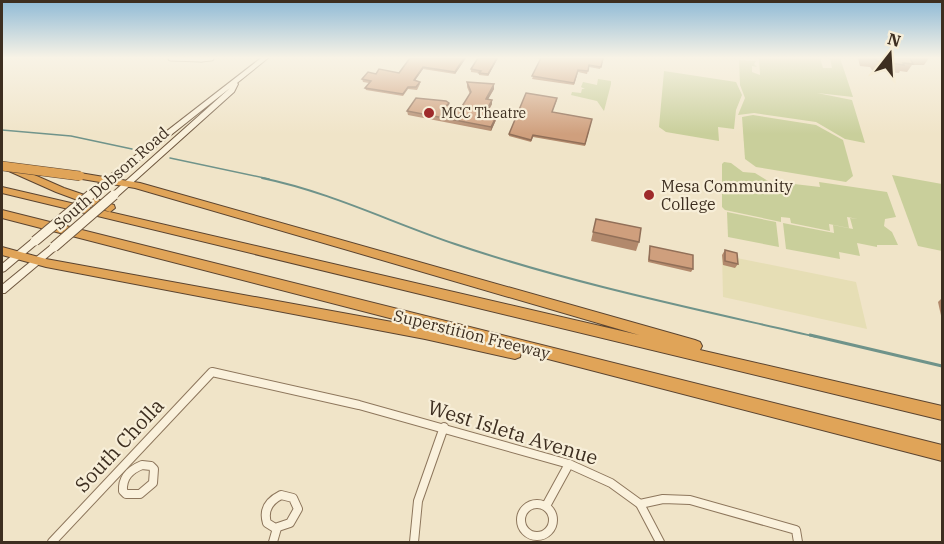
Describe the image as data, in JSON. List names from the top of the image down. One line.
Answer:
{"streets":{"highway":["Superstition Freeway"],"main road":["South Dobson Road"],"street":["West Isleta Avenue","South Cholla"]},"crossings":[["West Isleta Avenue","South Cholla"]],"places":["MCC Theatre","Mesa Community College"],"north":"top"}
